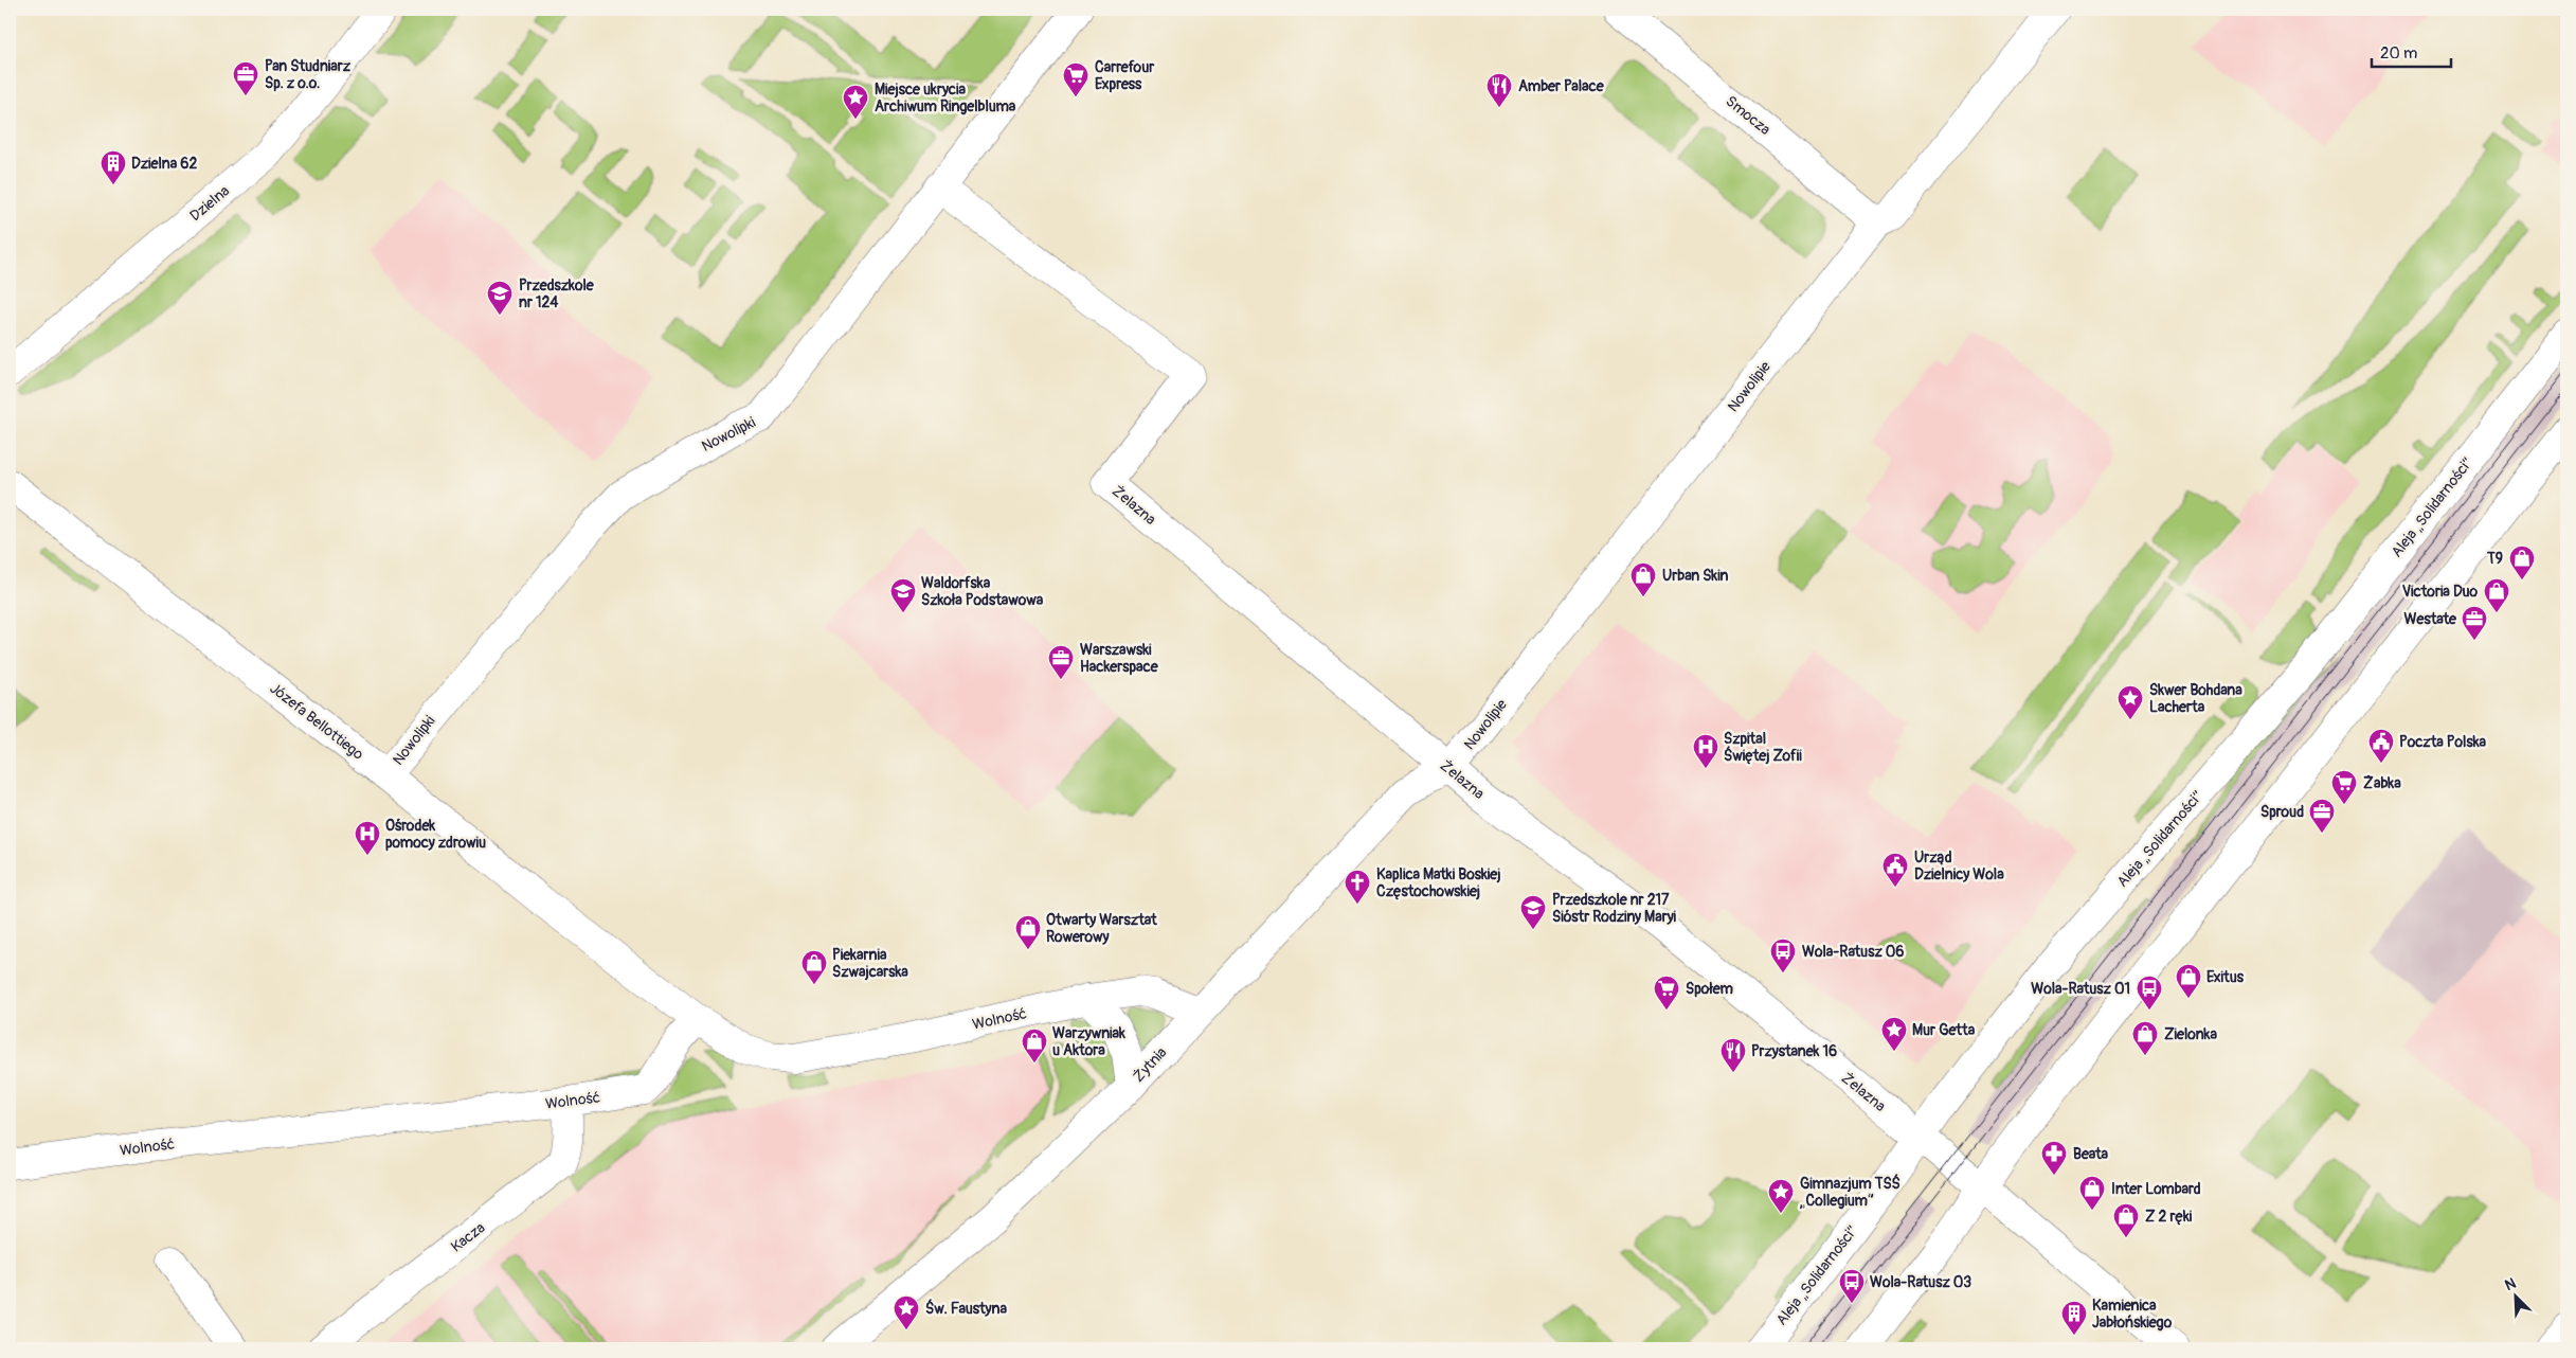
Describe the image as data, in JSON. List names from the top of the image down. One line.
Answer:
{"streets":{"street":["Smocza","Dzielna","Nowolipie","Nowolipki","Żelazna","Aleja „Solidarności”","Józefa Bellottiego","Wolność","Żytnia","Kacza"]},"crossings":[["Smocza","Nowolipie"],["Nowolipie","Żelazna"],["Nowolipie","Żytnia"],["Nowolipki","Żelazna"],["Nowolipki","Józefa Bellottiego"],["Żelazna","Aleja „Solidarności”"],["Żelazna","Żytnia"],["Józefa Bellottiego","Wolność"],["Wolność","Żytnia"],["Wolność","Kacza"]],"places":{"office":["Pan Studniarz Sp. z o.o.","Westate","Warszawski Hackerspace","Sproud"],"supermarket":["Carrefour Express","Żabka","Społem"],"restaurant":["Amber Palace","Przystanek 16"],"place":["Miejsce ukrycia Archiwum Ringelbluma","Skwer Bohdana Lacherta","Mur Getta","Gimnazjum TSŚ „Collegium”","Św. Faustyna"],"building":["Dzielna 62","Kamienica Jabłońskiego"],"school or university":["Przedszkole nr 124","Waldorfska Szkoła Podstawowa","Przedszkole nr 217 Sióstr Rodziny Maryi"],"shop":["T9","Urban Skin","Victoria Duo","Otwarty Warsztat Rowerowy","Piekarnia Szwajcarska","Exitus","Zielonka","Warzywniak u Aktora","Inter Lombard","Z 2 ręki"],"public building":["Poczta Polska","Urząd Dzielnicy Wola"],"hospital":["Szpital Świętej Zofii","Ośrodek pomocy zdrowiu"],"church":["Kaplica Matki Boskiej Częstochowskiej"],"bus stop":["Wola-Ratusz 06","Wola-Ratusz 01","Wola-Ratusz 03"],"pharmacy":["Beata"]},"scale_bar":"20 m","north":"top left"}
